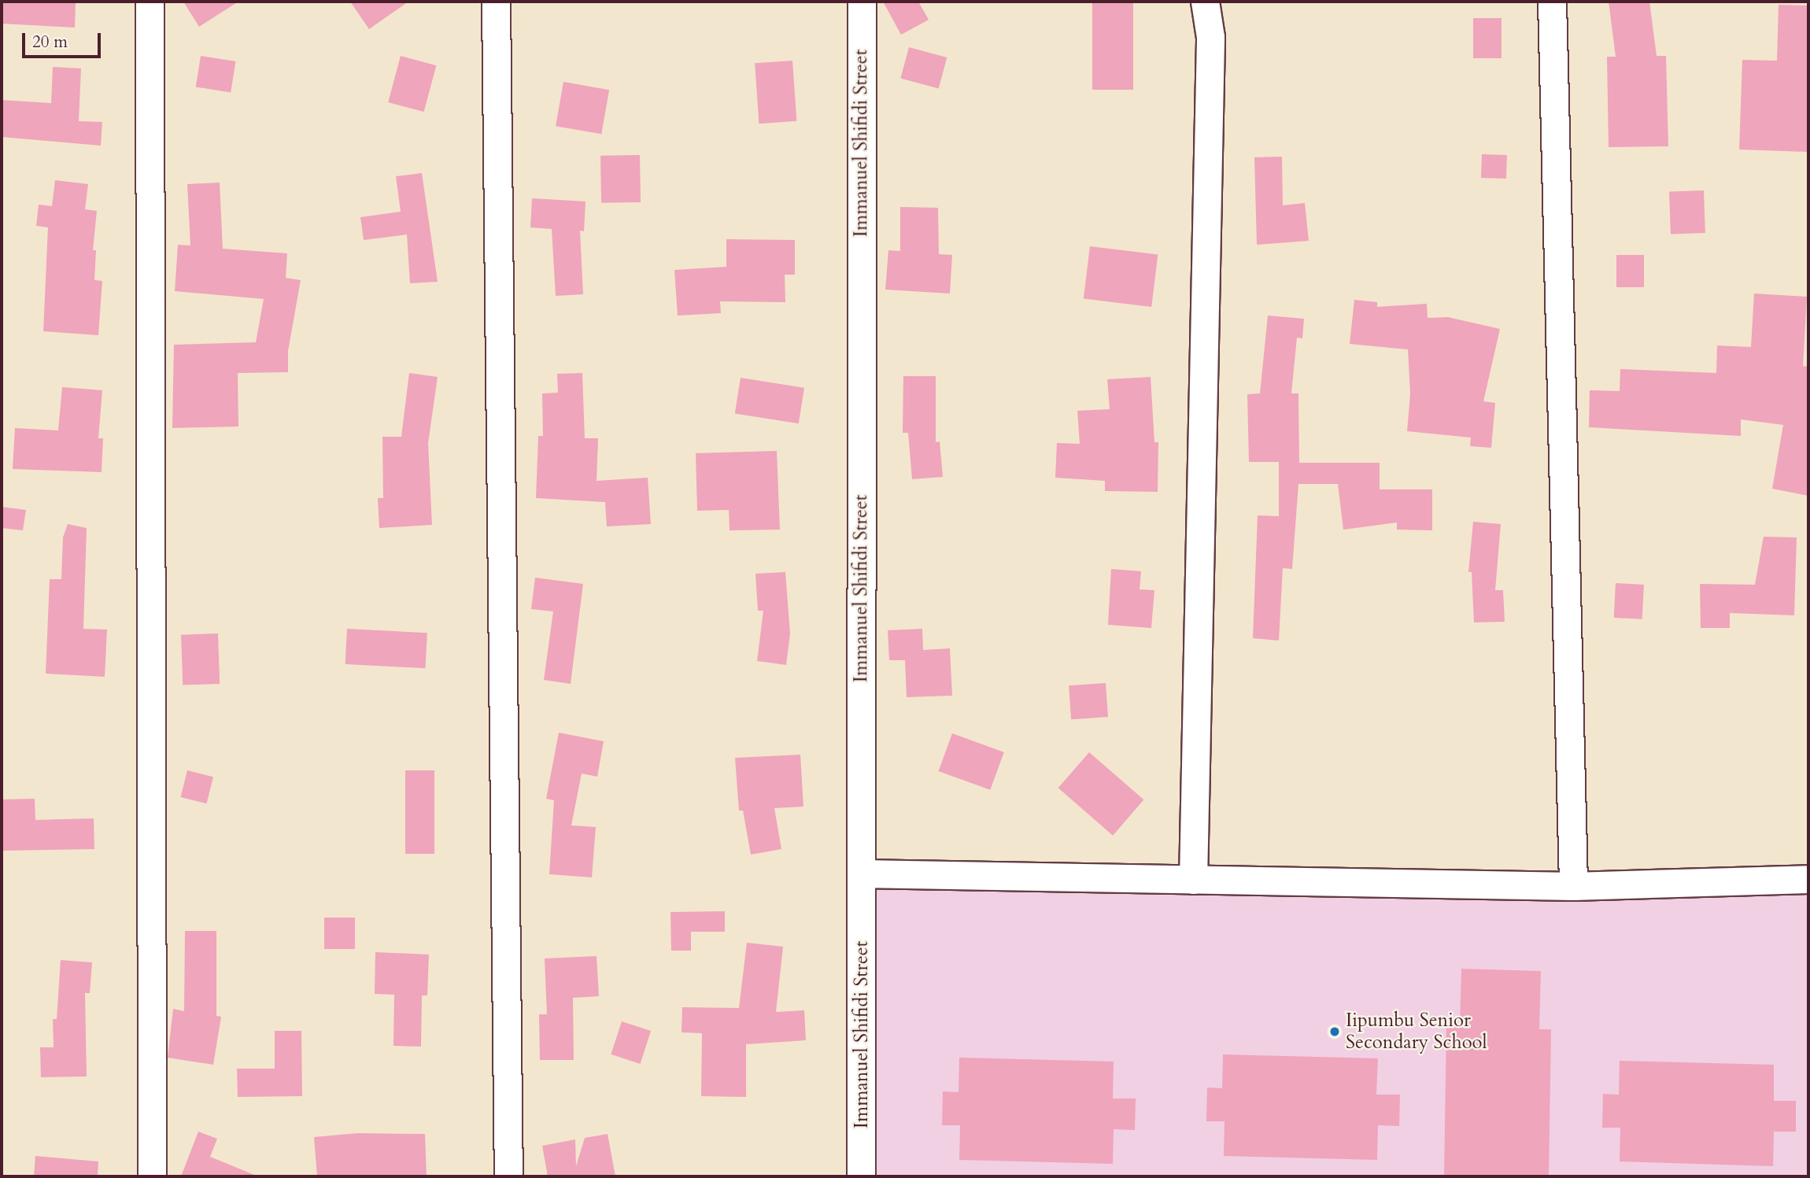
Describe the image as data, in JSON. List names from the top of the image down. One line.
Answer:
{"streets":{"street":["Immanuel Shifidi Street"]},"places":["Iipumbu Senior Secondary School"],"scale_bar":"20 m"}
